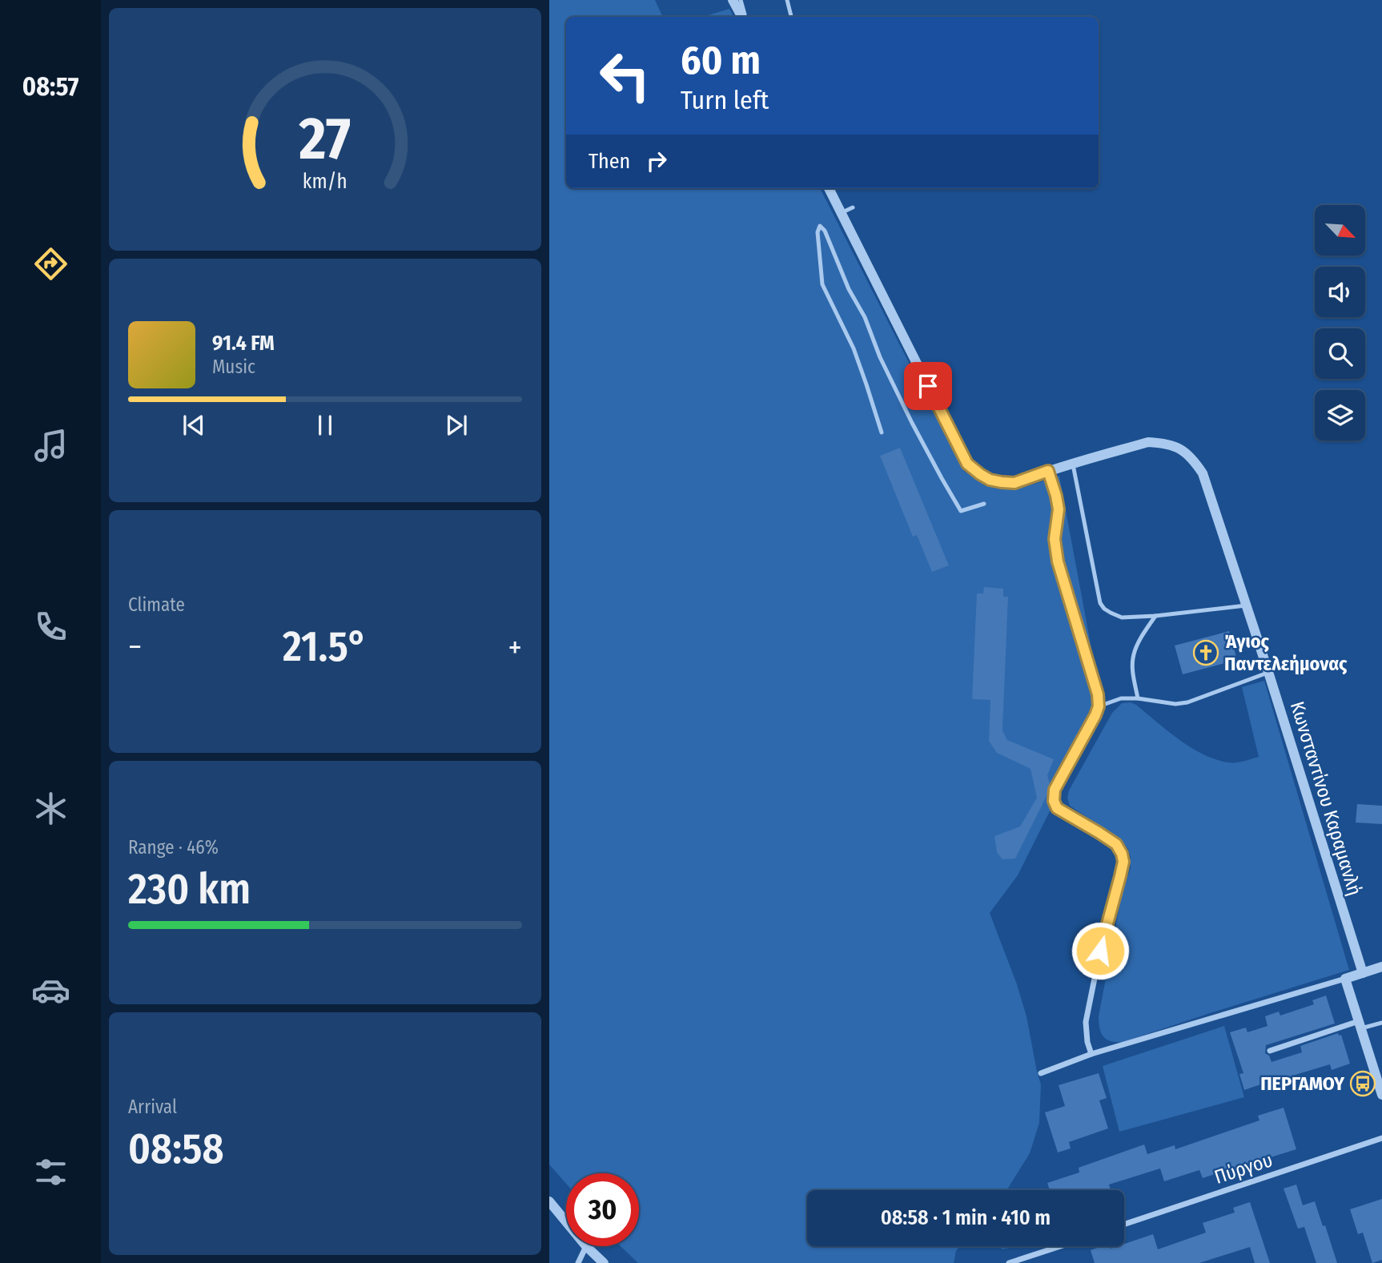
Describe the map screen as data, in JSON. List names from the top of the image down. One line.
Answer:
{"streets":{"street":["Κωνσταντίνου Καραμανλή","Πύργου"]},"places":{"church":["Άγιος Παντελεήμονας"],"bus stop":["ΠΕΡΓΑΜΟΥ"]},"north":"bottom right","page":{"tabs":"08:57","turn":["60 m","Turn left"],"then":"Then","song":["91.4 FM","Music"],"tile":["Climate",["Range · 46%","230 km"],["Arrival","08:58"]],"heat":["−","21.5°","+"],"limit":"30","trip":"08:58 · 1 min · 410 m","gauge":["27","km/h"]}}
